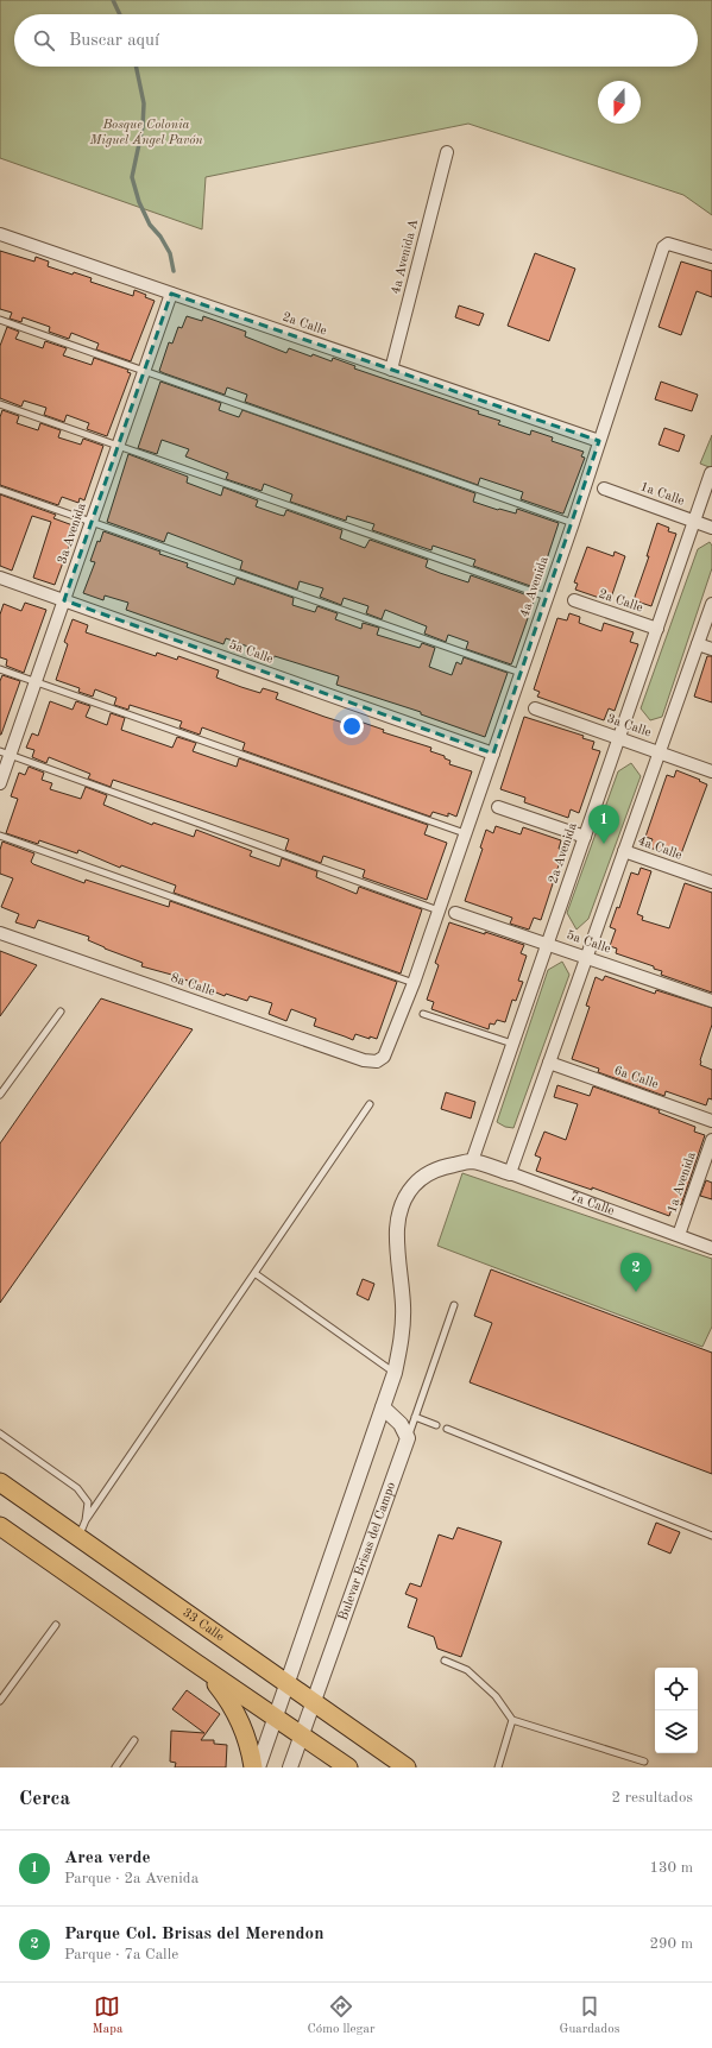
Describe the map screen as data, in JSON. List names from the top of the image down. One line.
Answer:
{"streets":{"main road":["33 Calle"],"street":["4a Avenida A","2a Calle","1a Calle","3a Avenida","4a Avenida","5a Calle","3a Calle","4a Calle","2a Avenida","8a Calle","6a Calle","1a Avenida","7a Calle","Bulevar Brisas del Campo"]},"crossings":[["4a Avenida A","2a Calle"],["2a Calle","3a Avenida"],["2a Calle","4a Avenida"],["2a Calle","2a Avenida"],["1a Calle","2a Avenida"],["3a Avenida","5a Calle"],["4a Avenida","5a Calle"],["4a Avenida","8a Calle"],["5a Calle","2a Avenida"],["3a Calle","2a Avenida"],["2a Avenida","7a Calle"],["1a Avenida","7a Calle"],["Bulevar Brisas del Campo","33 Calle"]],"parks":["Bosque Colonia Miguel Ángel Pavón"],"north":"bottom","page":{"search":"Buscar aquí","pins":["1","2"],"heading":["Cerca","2 resultados"],"list":[{"mark":"1","name":"Area verde","note":"Parque · 2a Avenida","value":"130 m"},{"mark":"2","name":"Parque Col. Brisas del Merendon","note":"Parque · 7a Calle","value":"290 m"}],"nav":["Mapa","Cómo llegar","Guardados"]}}
